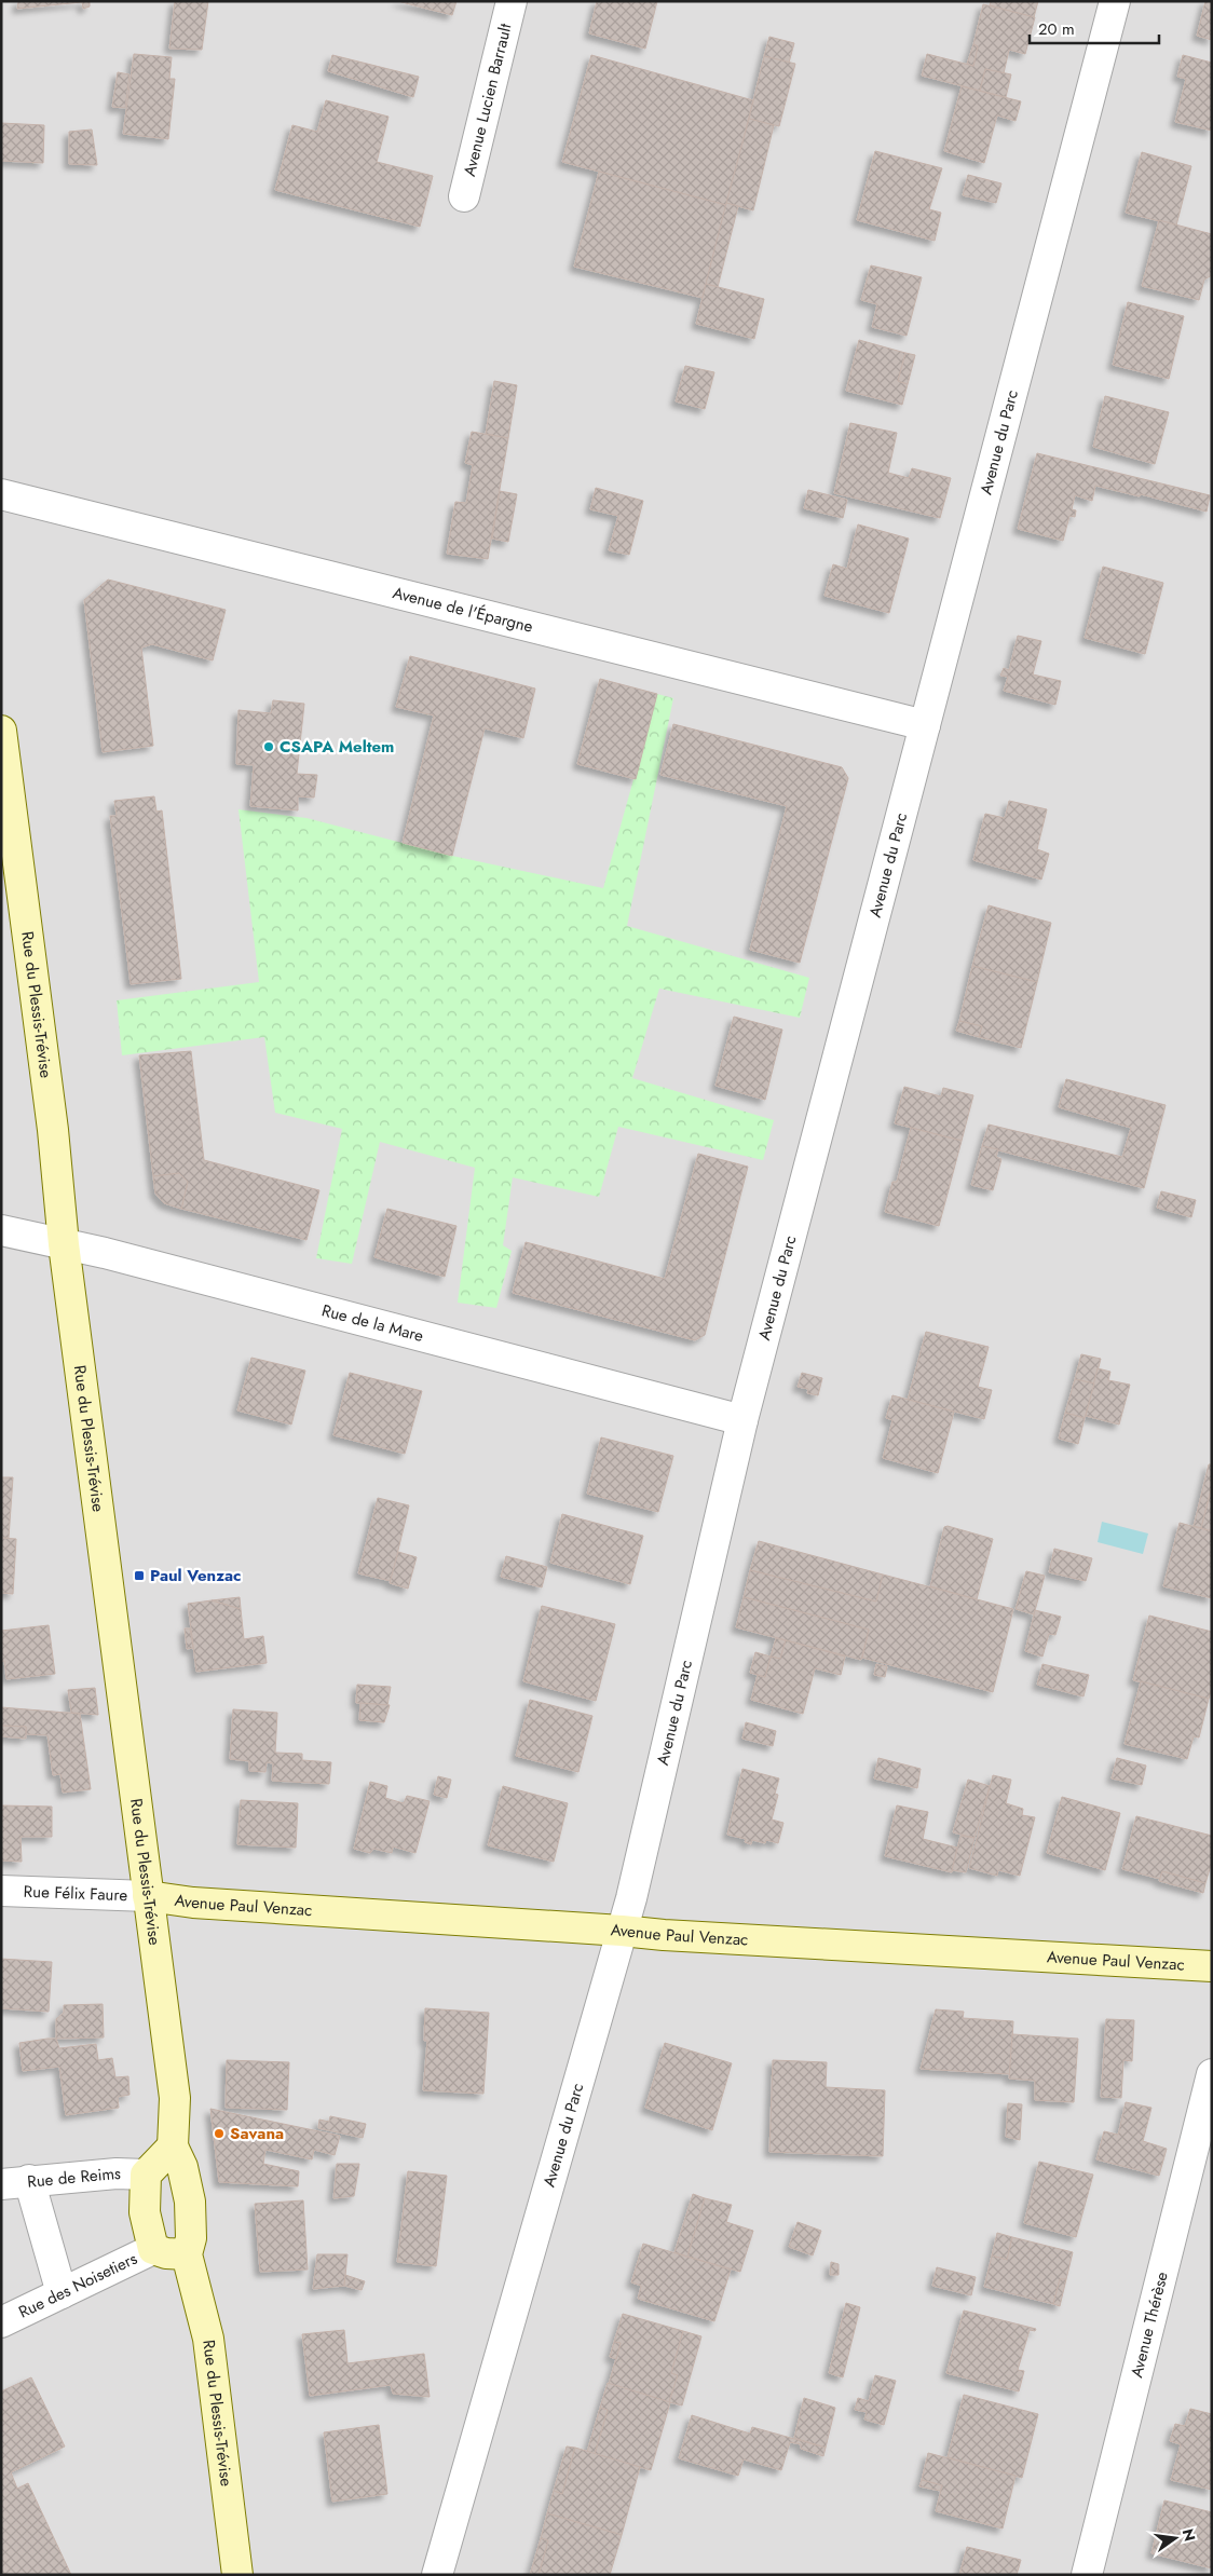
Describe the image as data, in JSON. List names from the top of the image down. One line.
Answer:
{"streets":{"street":["Avenue Lucien Barrault","Avenue du Parc","Avenue de l'Épargne","Rue du Plessis-Trévise","Rue de la Mare","Rue Félix Faure","Avenue Paul Venzac","Rue de Reims","Rue des Noisetiers","Avenue Thérèse"]},"crossings":[["Avenue du Parc","Avenue de l'Épargne"],["Avenue du Parc","Rue de la Mare"],["Avenue du Parc","Avenue Paul Venzac"],["Rue du Plessis-Trévise","Rue de la Mare"],["Rue du Plessis-Trévise","Rue Félix Faure"],["Rue du Plessis-Trévise","Avenue Paul Venzac"],["Rue Félix Faure","Avenue Paul Venzac"]],"places":{"other":["CSAPA Meltem","Savana"],"transit":["Paul Venzac"]},"scale_bar":"20 m","north":"right"}
